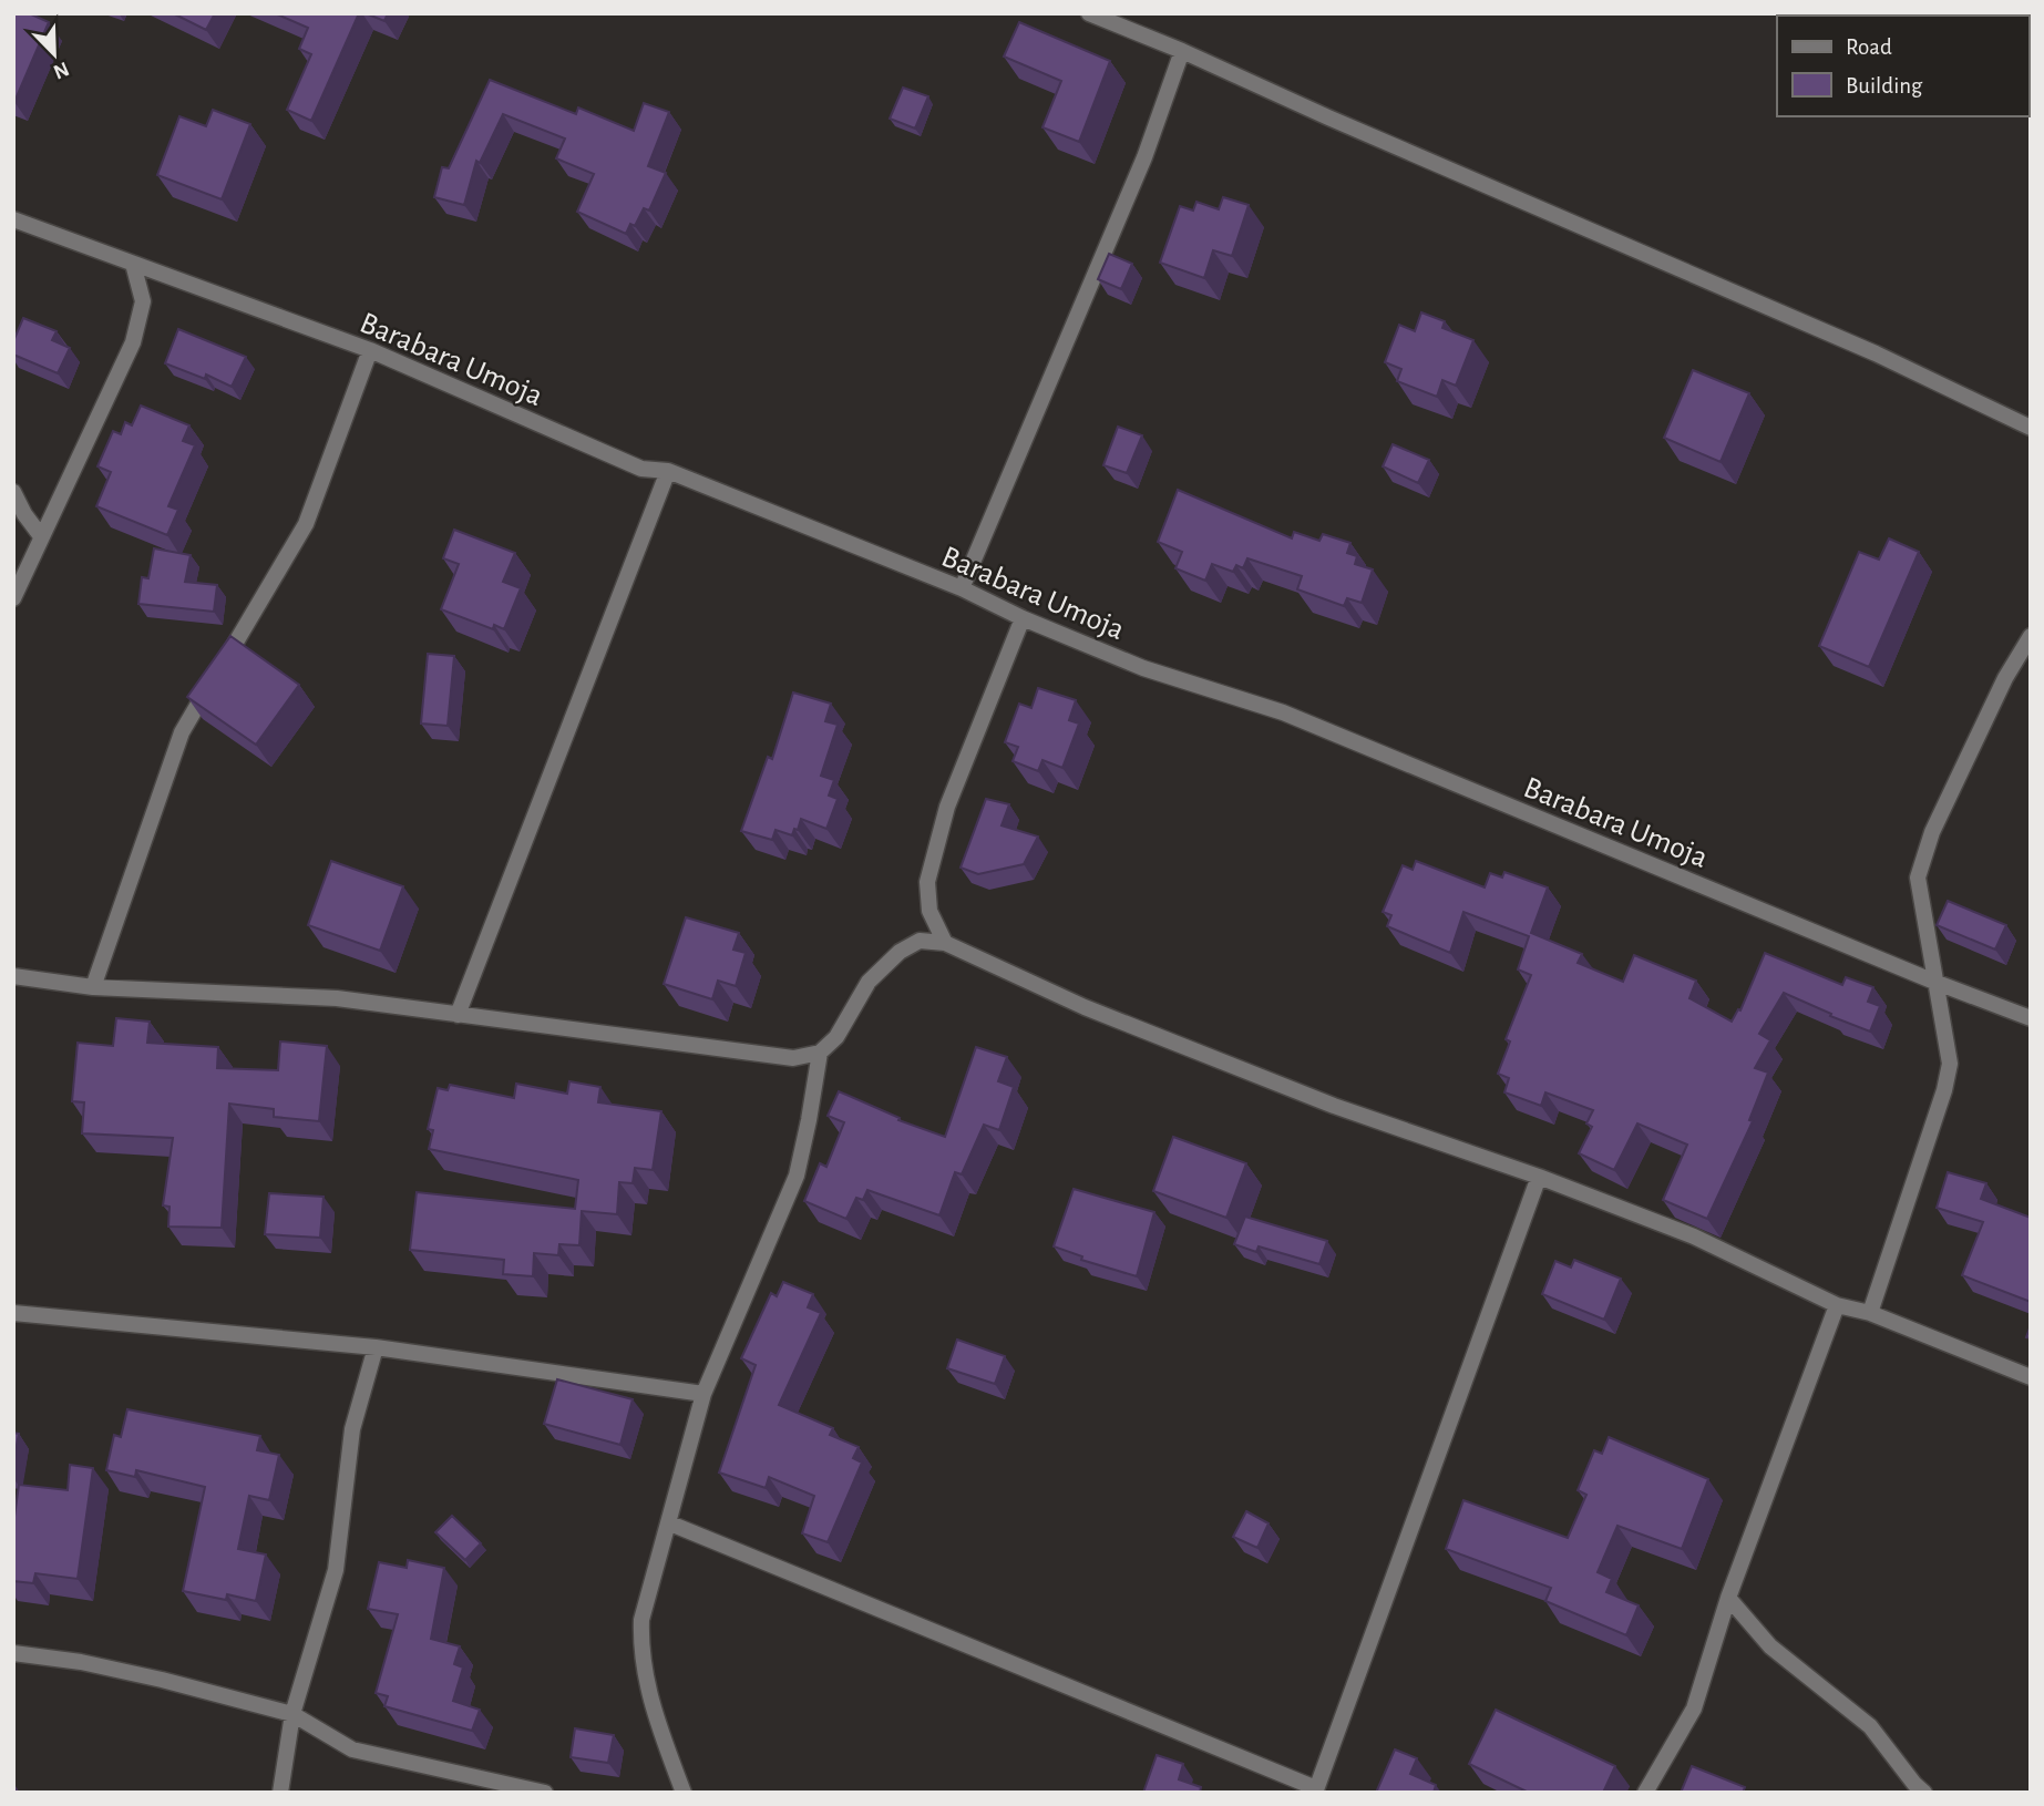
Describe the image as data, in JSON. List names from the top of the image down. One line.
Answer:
{"streets":{"street":["Barabara Umoja"]},"legend":["Road","Building"],"north":"bottom right"}
